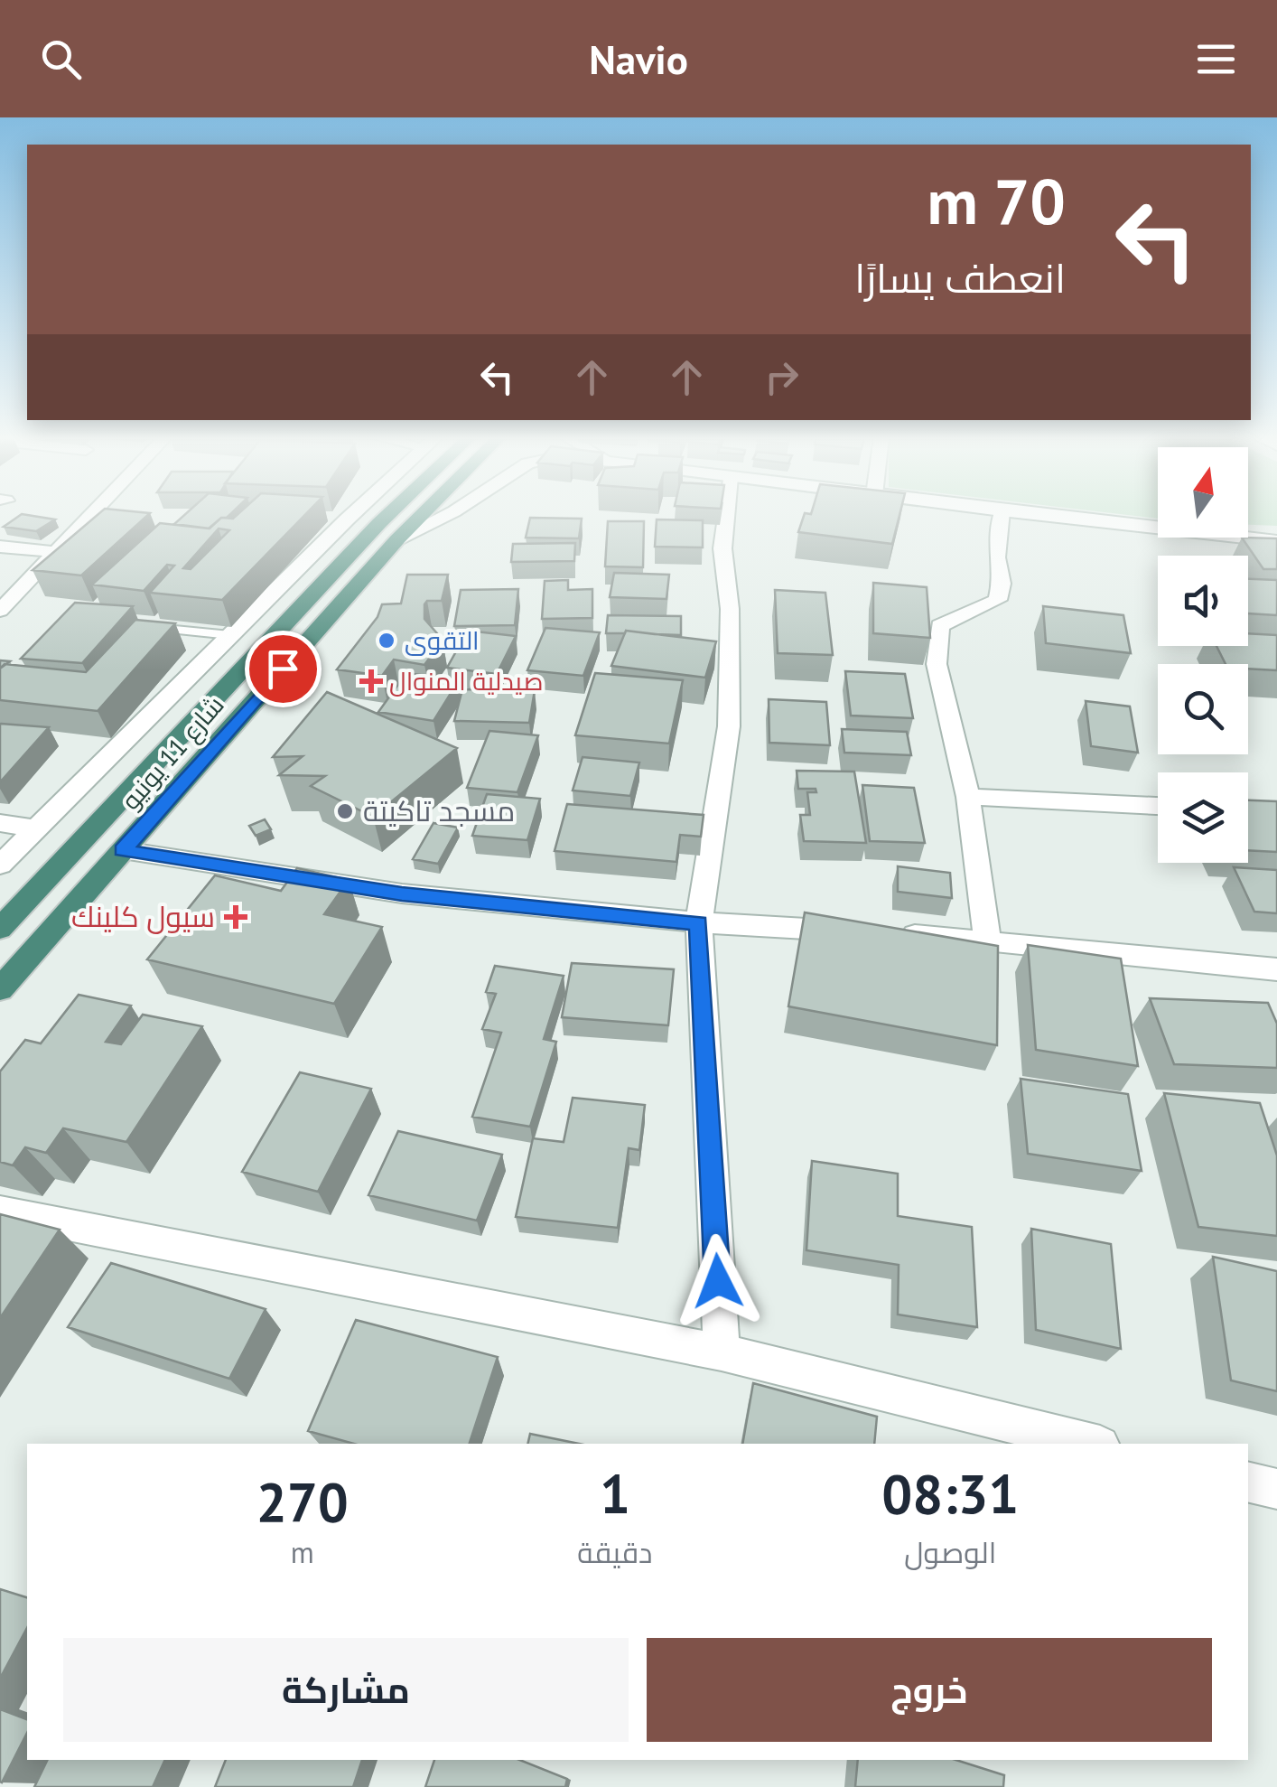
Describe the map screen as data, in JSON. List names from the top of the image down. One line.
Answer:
{"streets":{"highway":["شارع 11 يونيو"]},"places":{"other":["التقوى","مسجد تاكيتة"],"health":["صيدلية المنوال","سيول كلينك"]},"north":"top","page":{"header":"Navio","turn":["70 m","انعطف يسارًا"],"eta":["08:31","الوصول","1","دقيقة","270","m"],"buttons":["خروج","مشاركة"]}}
